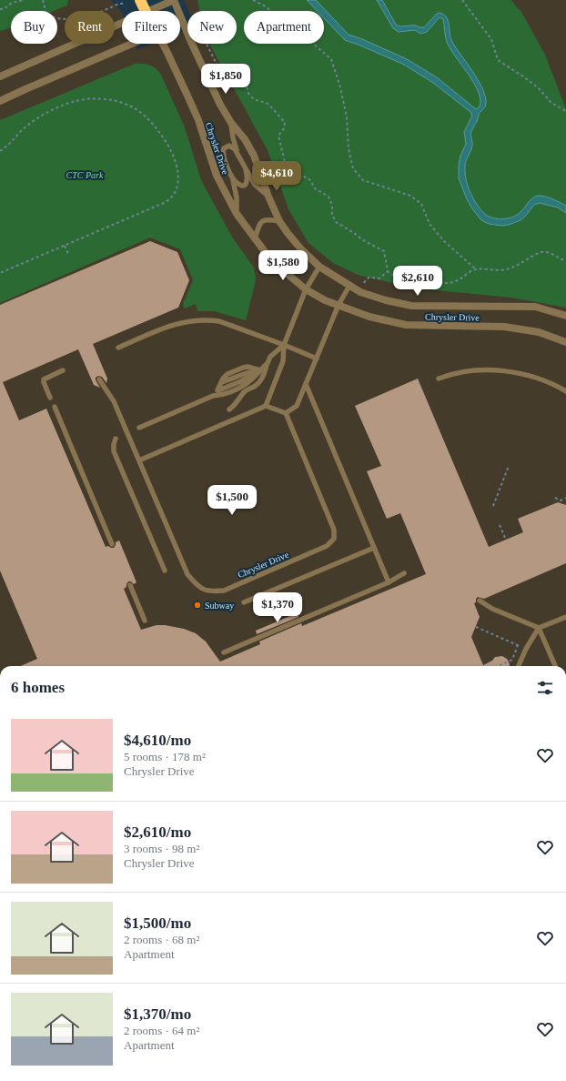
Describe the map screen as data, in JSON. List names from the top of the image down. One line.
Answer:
{"streets":{"street":["Chrysler Drive"]},"parks":["CTC Park"],"places":["Subway"],"page":{"chip":["Buy","Rent","Filters","New","Apartment"],"price":["$1,850","$4,610","$1,580","$2,610","$1,500","$1,370"],"heading":"6 homes","list":[{"name":"$4,610/mo","note":"5 rooms · 178 m² · Chrysler Drive"},{"name":"$2,610/mo","note":"3 rooms · 98 m² · Chrysler Drive"},{"name":"$1,500/mo","note":"2 rooms · 68 m² · Apartment"},{"name":"$1,370/mo","note":"2 rooms · 64 m² · Apartment"}]}}
